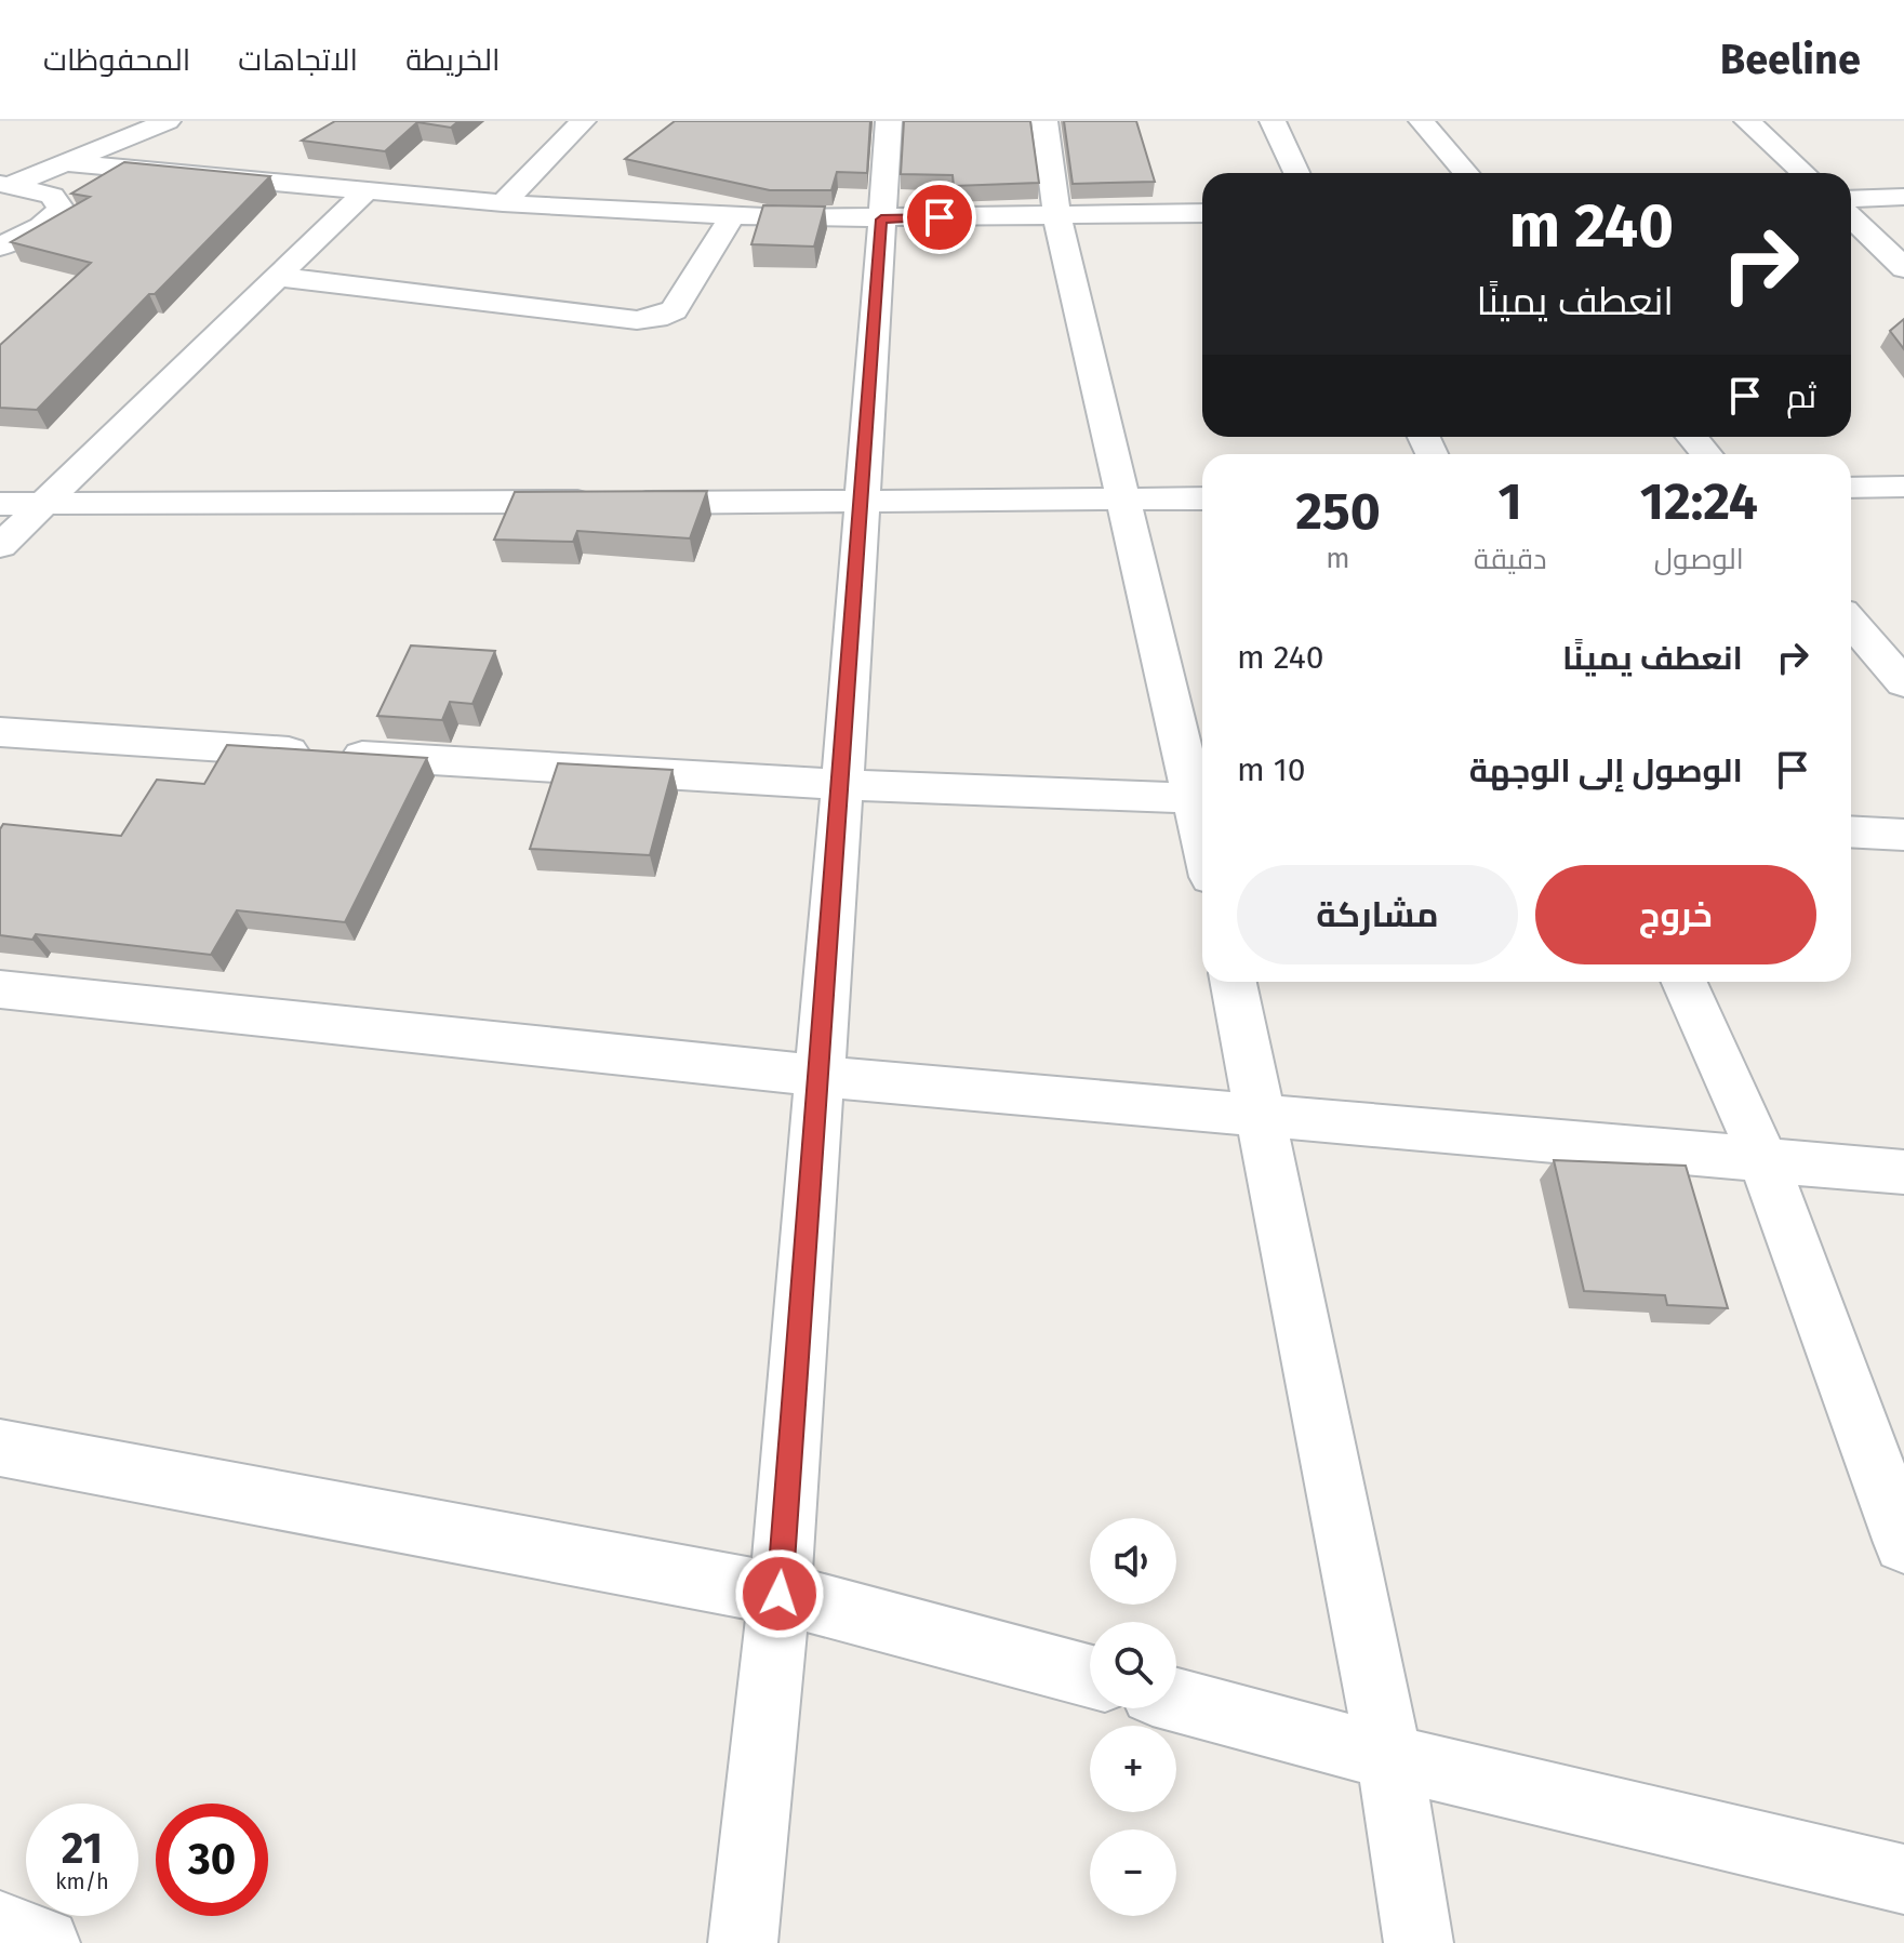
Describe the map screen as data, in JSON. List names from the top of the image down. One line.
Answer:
{"page":{"header":"Beeline","nav":["الخريطة","الاتجاهات","المحفوظات"],"turn":["240 m","انعطف يمينًا"],"then":"ثم","eta":["12:24","الوصول","1","دقيقة","250","m"],"list":[{"name":"انعطف يمينًا","value":"240 m"},{"name":"الوصول إلى الوجهة","value":"10 m"}],"buttons":["خروج","مشاركة"],"map_buttons":["+","−"],"speed":"21 km/h","limit":"30"}}
